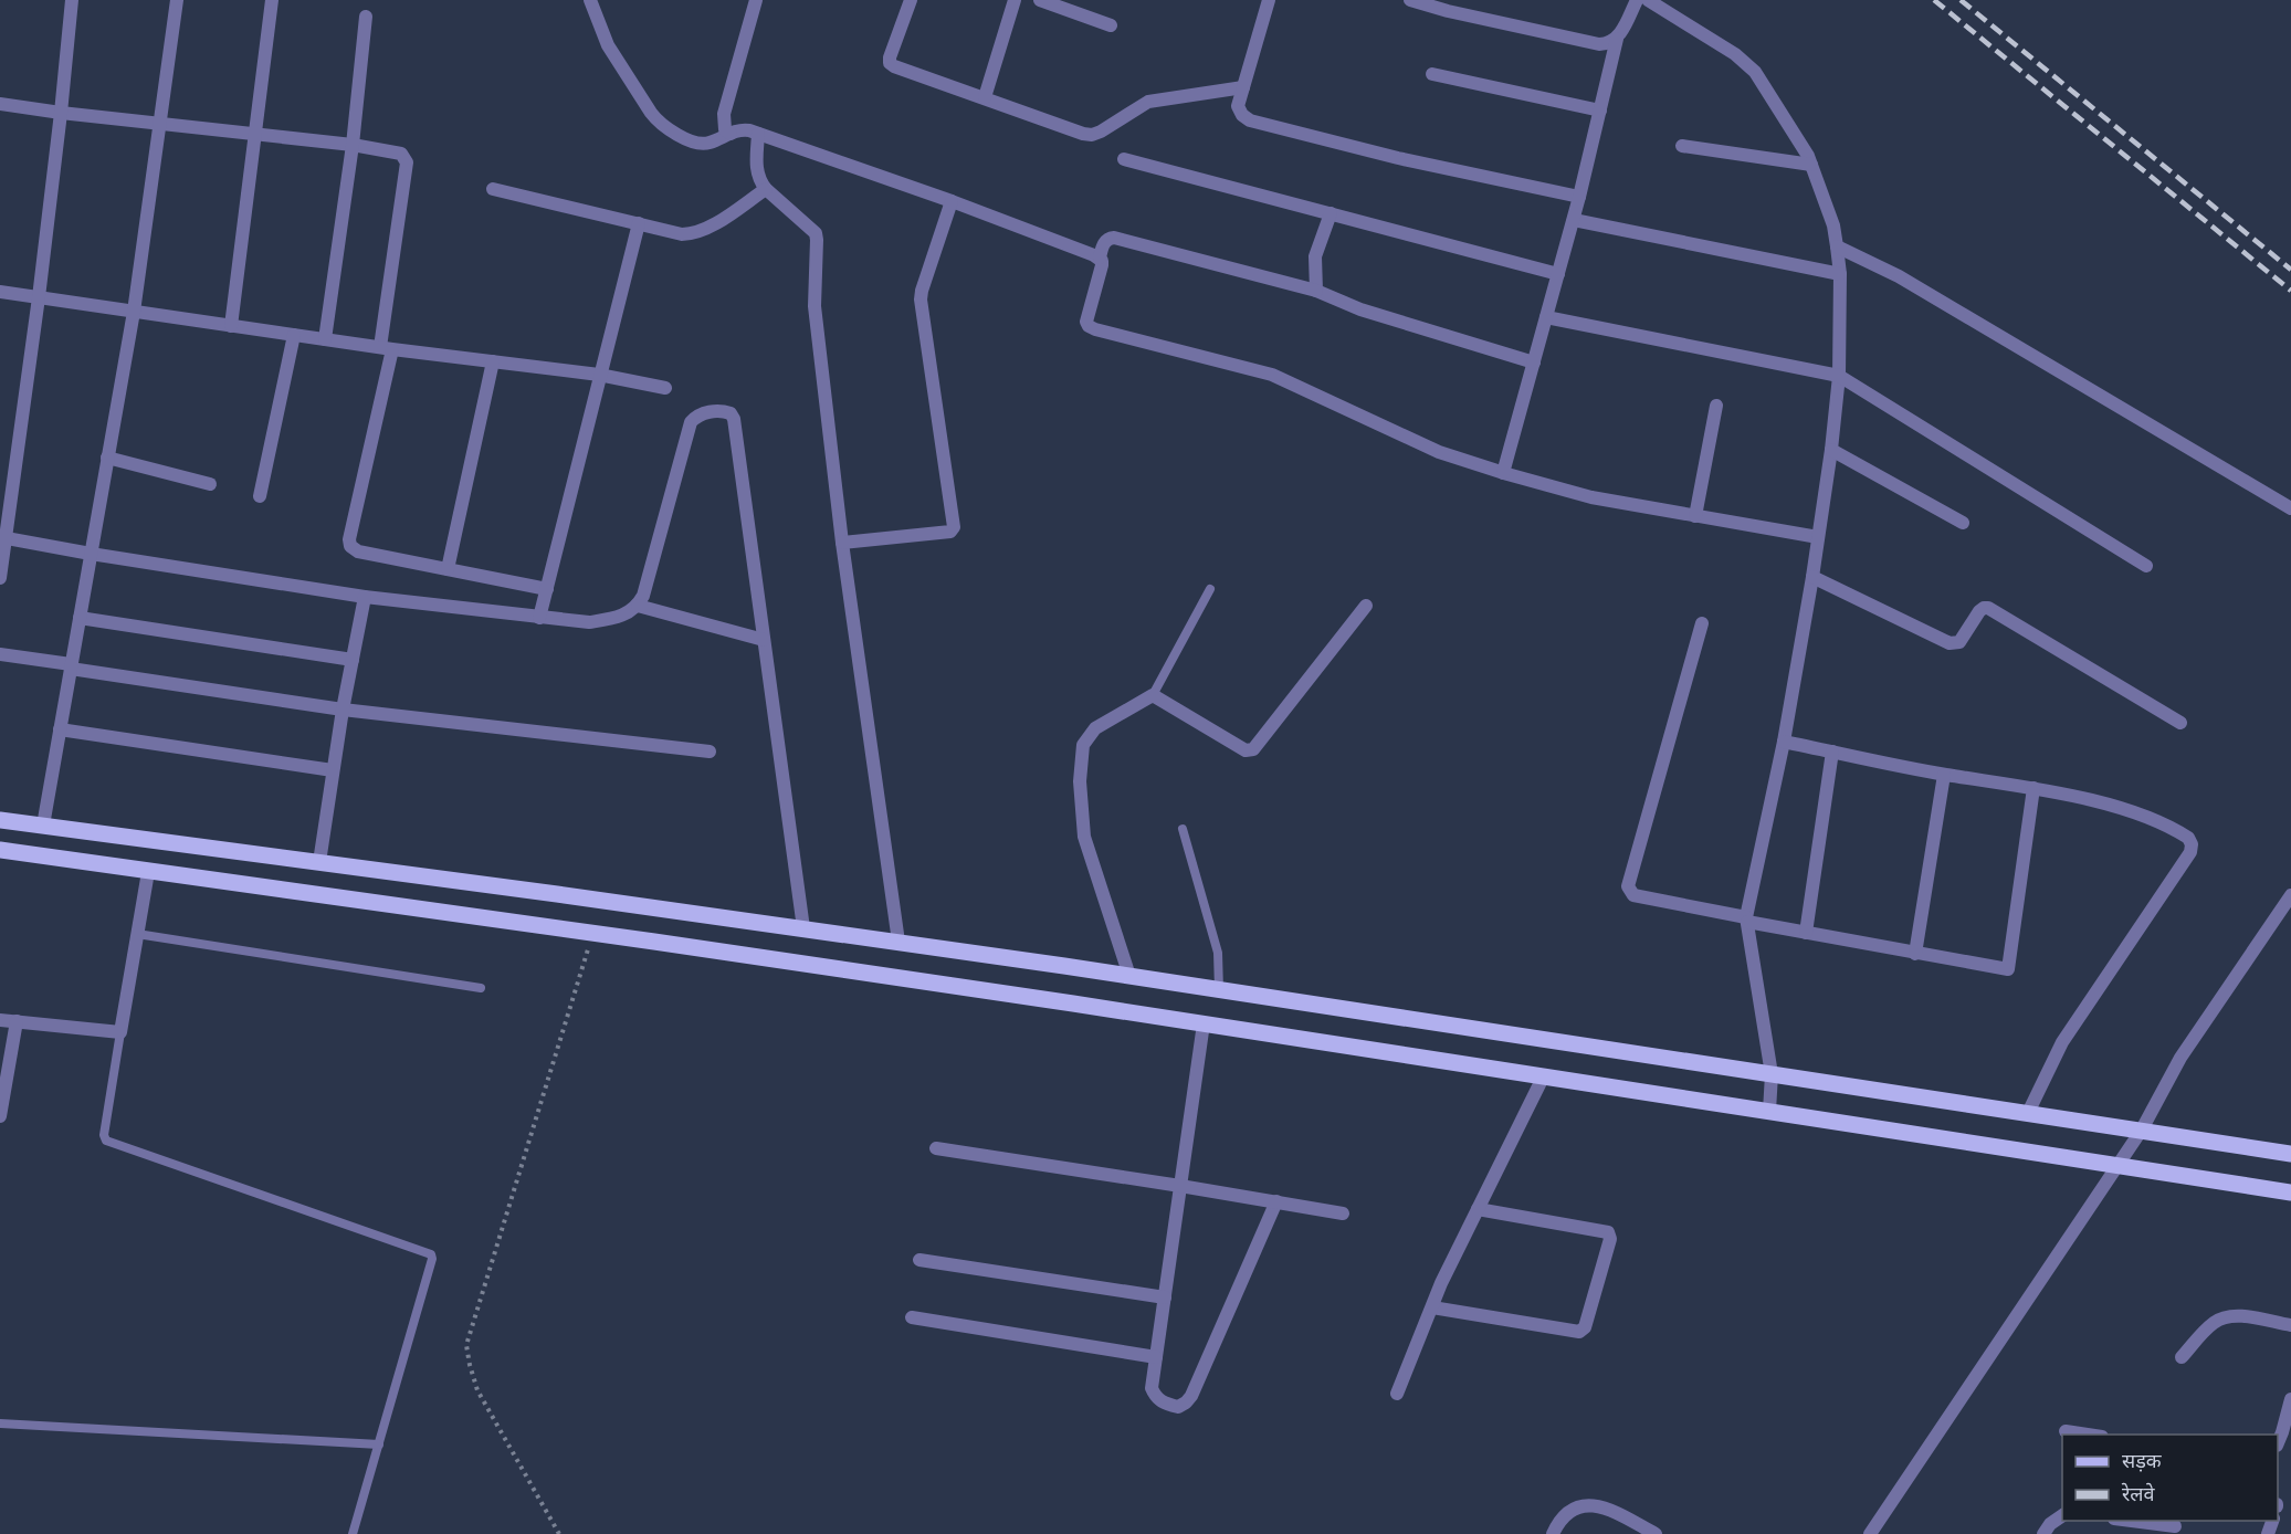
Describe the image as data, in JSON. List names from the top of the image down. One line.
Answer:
{"legend":["सड़क","रेलवे"]}
